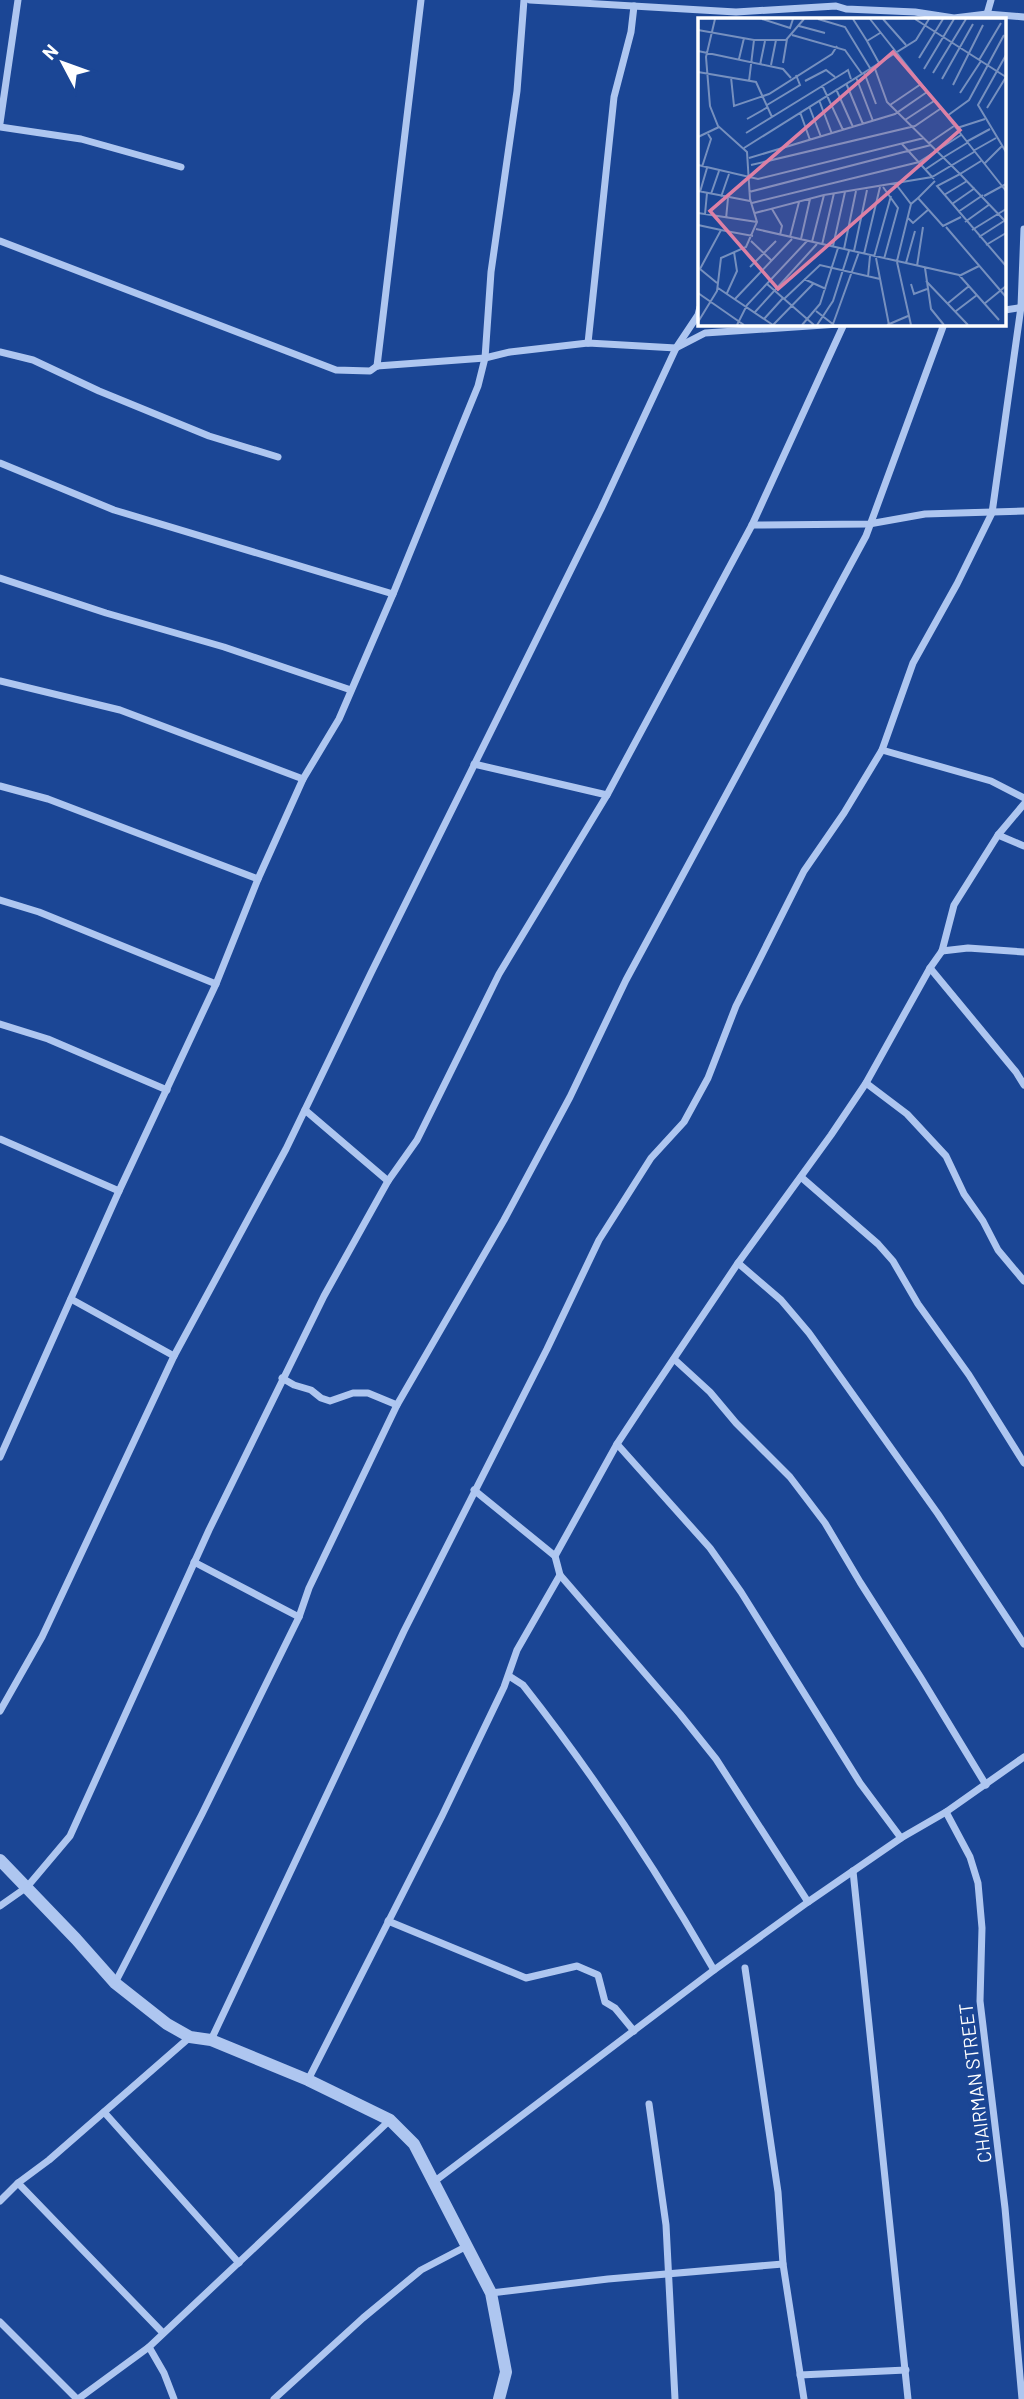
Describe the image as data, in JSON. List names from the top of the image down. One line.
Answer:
{"streets":{"street":["CHAIRMAN STREET"]},"north":"top left"}
